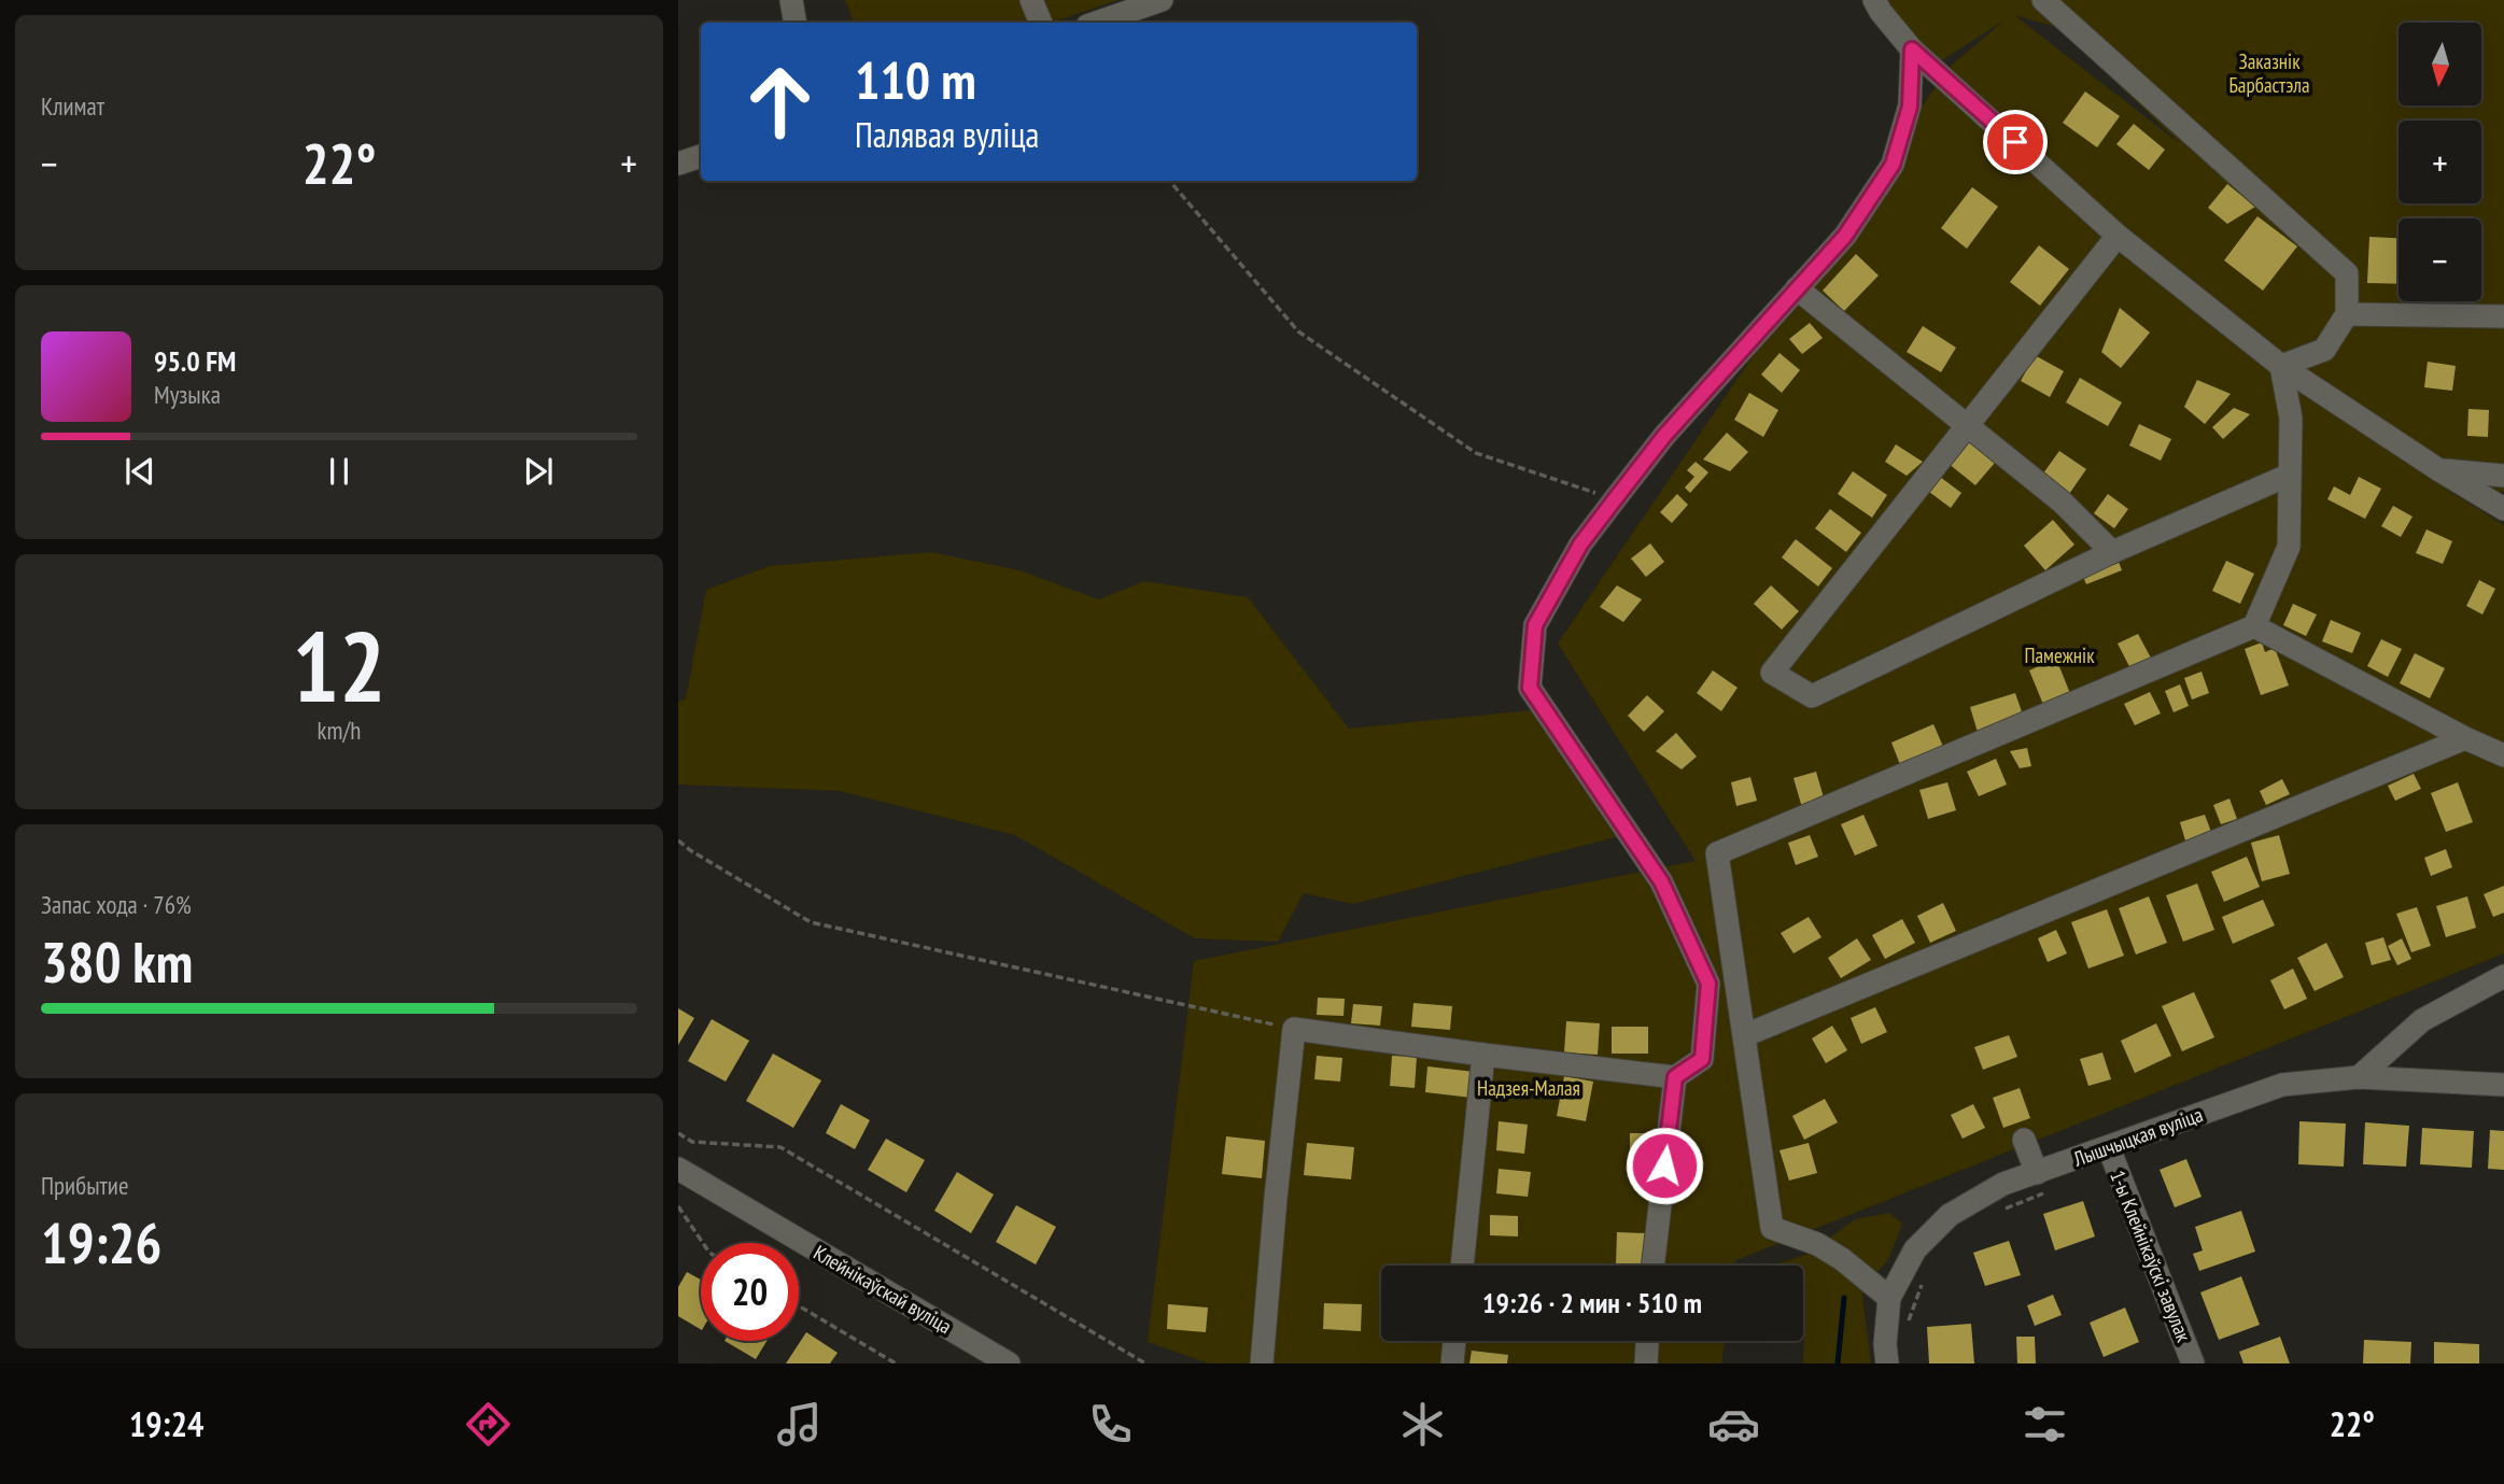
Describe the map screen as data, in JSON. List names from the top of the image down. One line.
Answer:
{"streets":{"street":["Лышчыцкая вуліца","1-ы Клейнікаўскі завулак","Клейнікаўскай вуліца"]},"crossings":[["Лышчыцкая вуліца","1-ы Клейнікаўскі завулак"]],"parks":["Заказнік Барбастэла","Памежнік","Надзея-Малая"],"north":"bottom","page":{"tile":["Климат",["12","km/h"],["Запас хода · 76%","380 km"],["Прибытие","19:26"]],"map_buttons":["+","−"],"turn":["110 m","Палявая вуліца"],"heat":["−","22°","+"],"song":["95.0 FM","Музыка"],"limit":"20","trip":"19:26 · 2 мин · 510 m","tabs":["19:24","22°"]}}
